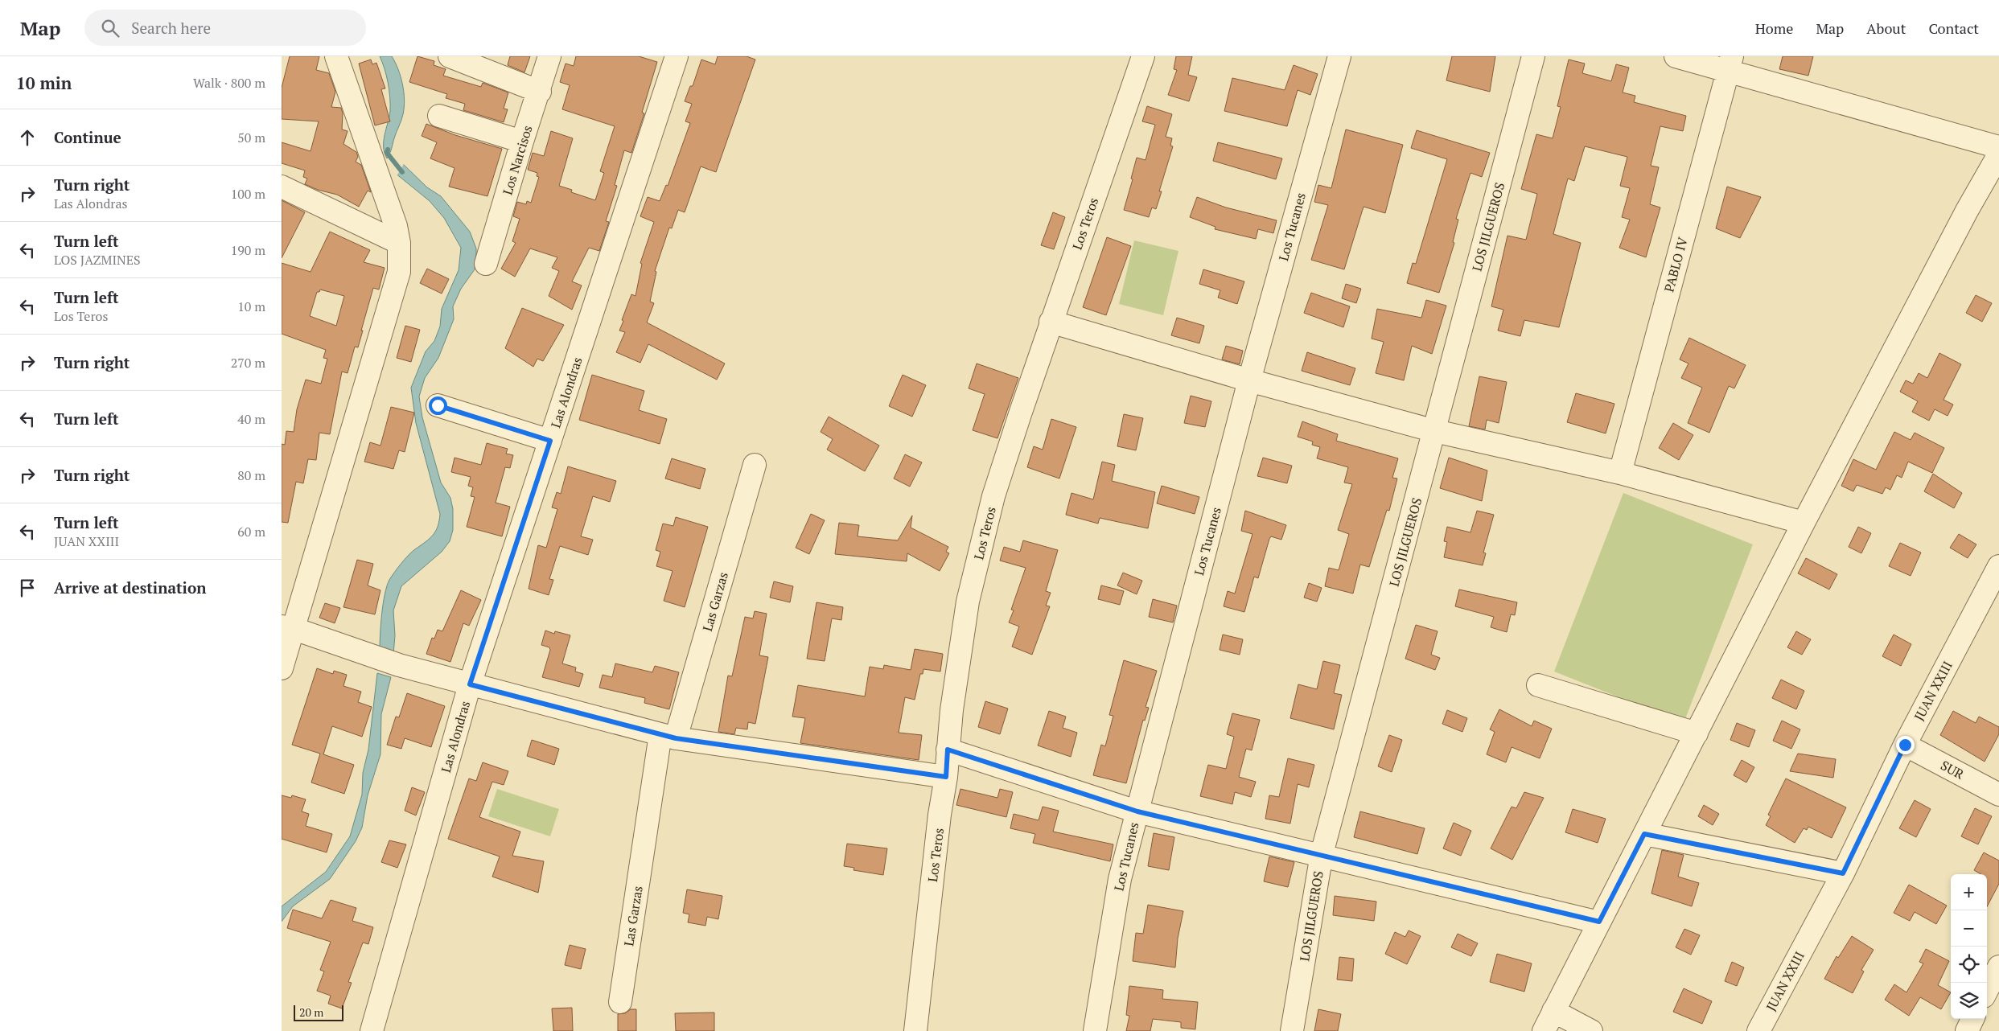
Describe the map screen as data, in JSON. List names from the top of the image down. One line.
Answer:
{"streets":{"street":["Los Narcisos","Los Teros","Los Tucanes","LOS JILGUEROS","PABLO IV","Las Alondras","Las Garzas","JUAN XXIII","SUR"]},"crossings":[["JUAN XXIII","SUR"]],"scale_bar":"20 m","page":{"header":"Map","search":"Search here","nav":["Home","Map","About","Contact"],"heading":["10 min","Walk · 800 m"],"list":[["Continue","50 m"],["Turn right","Las Alondras","100 m"],["Turn left","LOS JAZMINES","190 m"],["Turn left","Los Teros","10 m"],["Turn right","270 m"],["Turn left","40 m"],["Turn right","80 m"],["Turn left","JUAN XXIII","60 m"],"Arrive at destination"],"map_buttons":["+","−"],"scale":"20 m"}}
